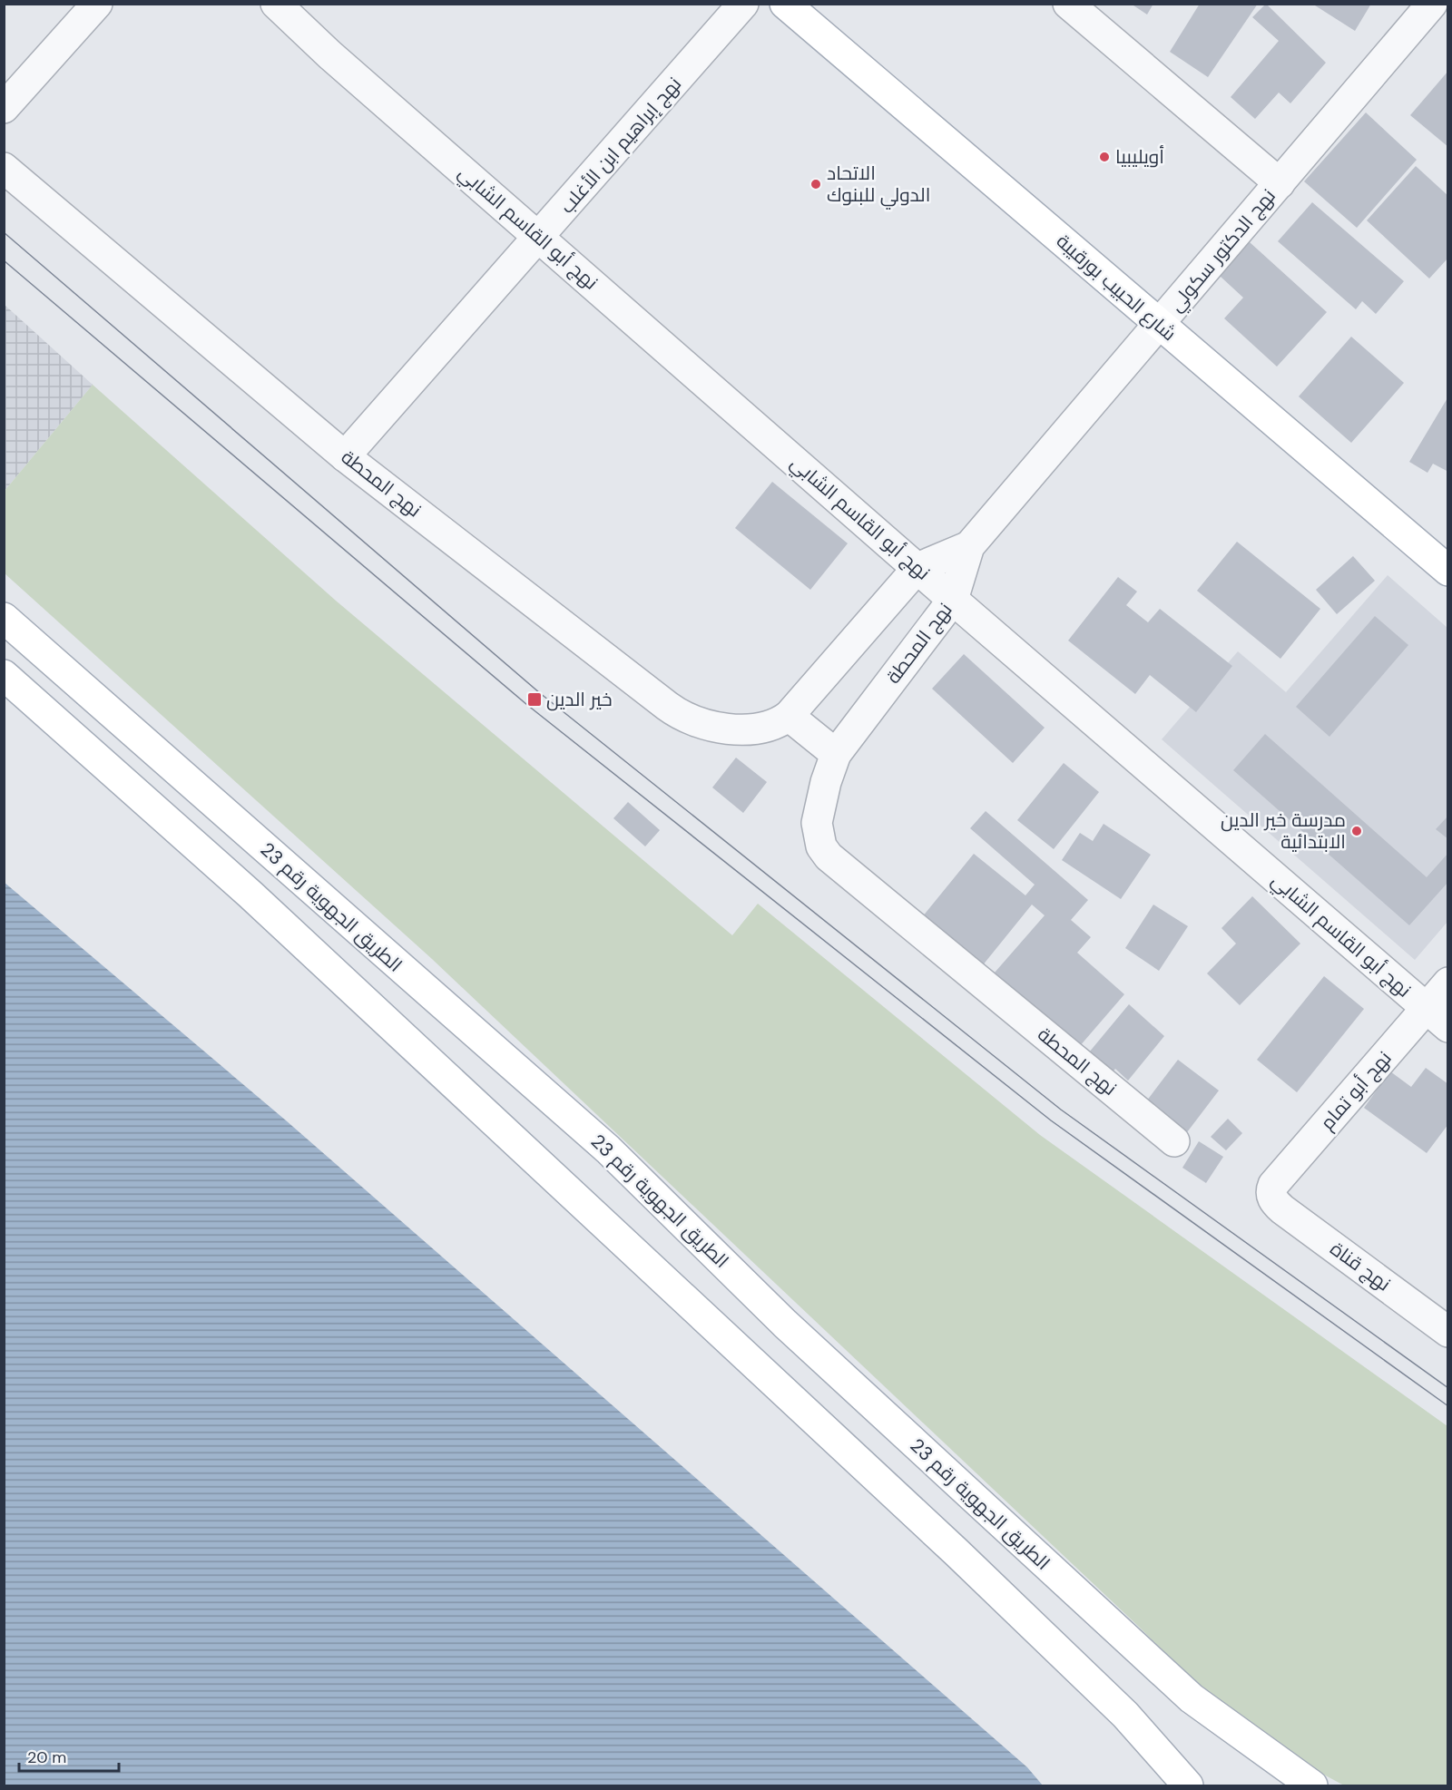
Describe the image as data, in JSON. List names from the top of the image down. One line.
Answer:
{"streets":{"main road":["شارع الحبيب بورقيبة","الطريق الجهوية رقم 23"],"street":["نهج إبراهيم ابن الأغلب","نهج أبو القاسم الشابي","نهج الدكتور سكولي","نهج المحطة","نهج أبو تمام","نهج قناة"]},"crossings":[["نهج إبراهيم ابن الأغلب","نهج أبو القاسم الشابي"],["نهج إبراهيم ابن الأغلب","نهج المحطة"],["نهج أبو القاسم الشابي","نهج المحطة"],["نهج أبو القاسم الشابي","نهج أبو تمام"],["نهج الدكتور سكولي","شارع الحبيب بورقيبة"],["نهج الدكتور سكولي","نهج المحطة"],["نهج أبو تمام","نهج قناة"]],"places":{"other":["أويليبيا","الاتحاد الدولي للبنوك","مدرسة خير الدين الابتدائية"],"transit":["خير الدين"]},"scale_bar":"20 m"}
